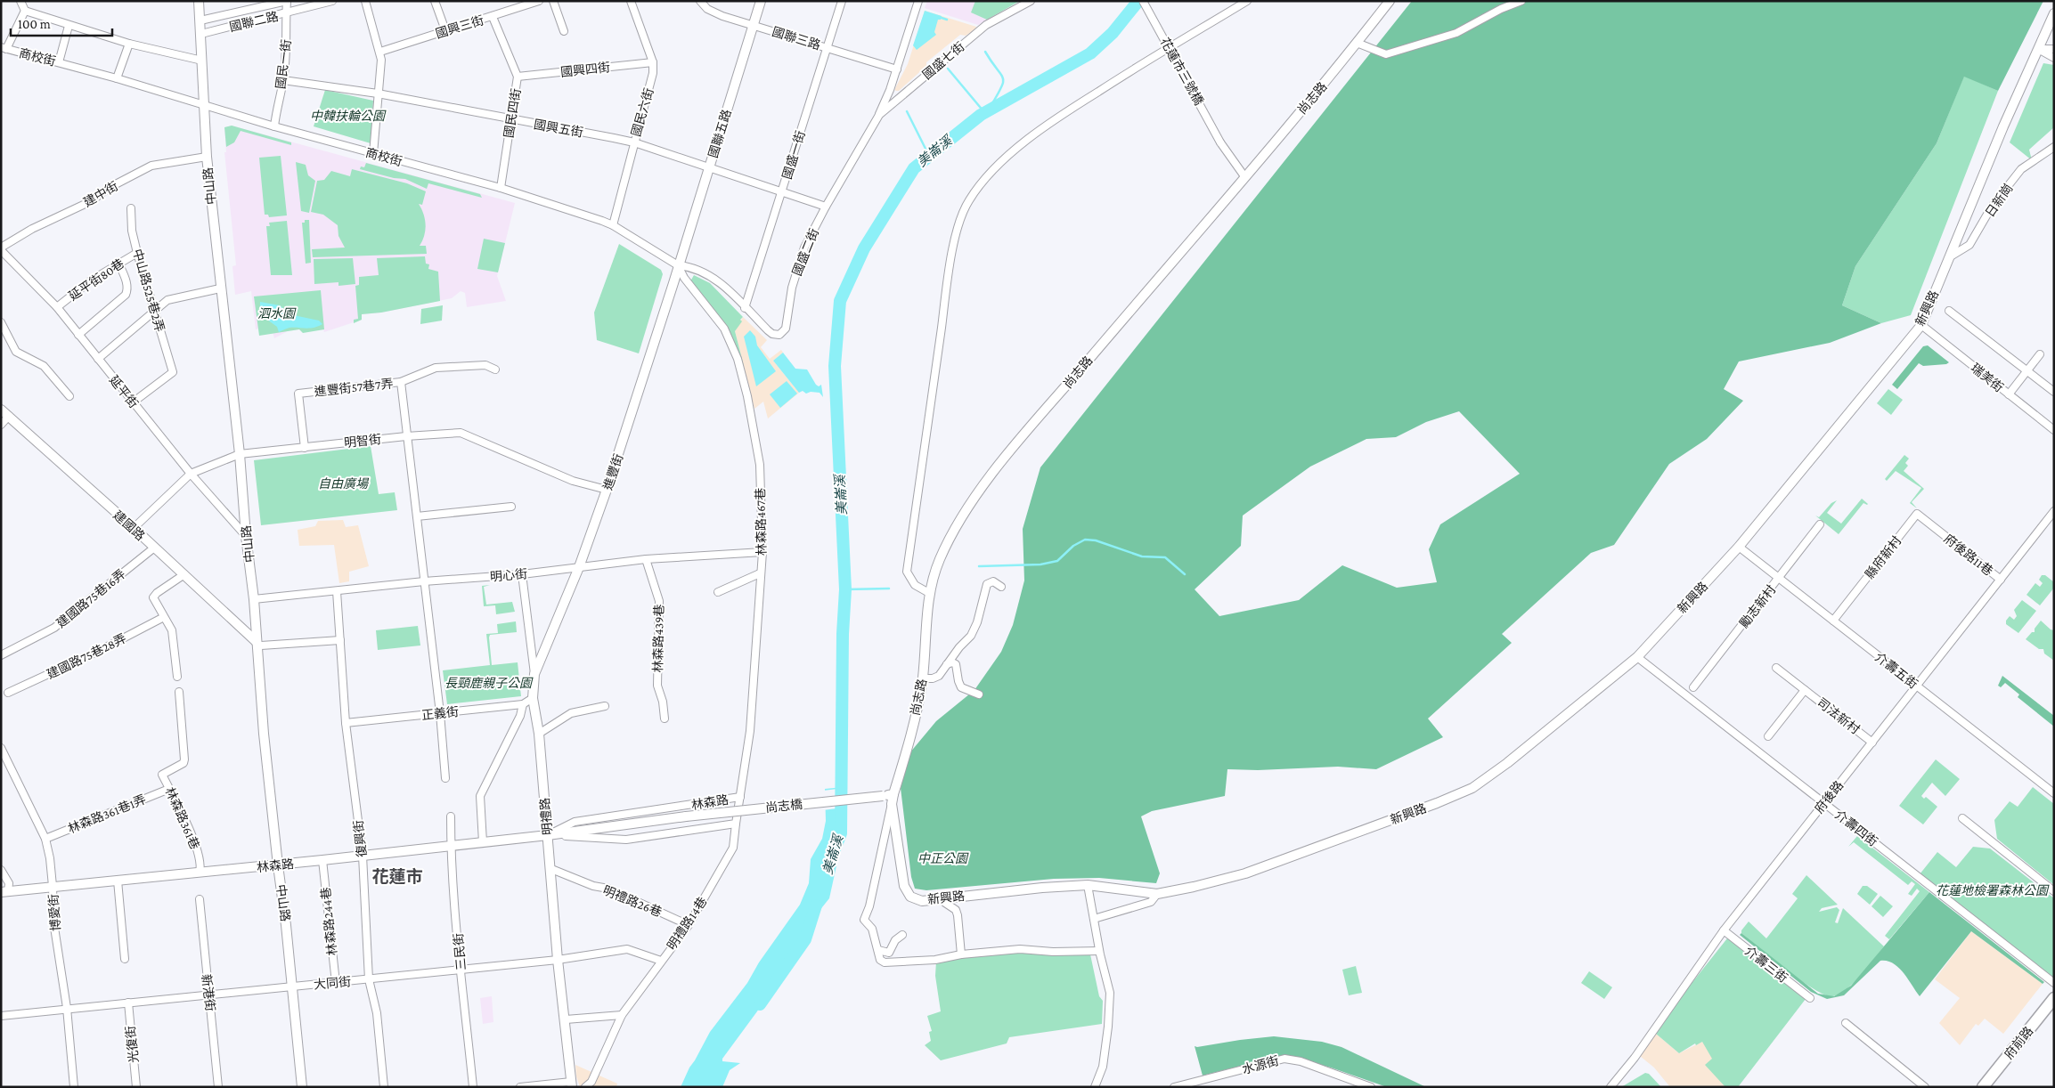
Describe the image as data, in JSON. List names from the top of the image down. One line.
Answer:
{"streets":{"main road":["府前路"],"street":["國聯二路","國興三街","國聯三路","商校街","國盛七街","國民一街","國興四街","花蓮市三號橋","尚志路","國民六街","國民四街","國興五街","國聯五路","國盛一街","中山路","建中街","日新崗","國盛二街","延平街80巷","中山路525巷2弄","新興路","瑞美街","進豐街57巷7弄","延平街","明智街","進豐街","林森路467巷","建國路","府後路11巷","縣府新村","明心街","建國路75巷16弄","勵志新村","林森路439巷","建國路75巷28弄","介壽五街","正義街","司法新村","府後路","林森路","尚志橋","林森路361巷1弄","明禮路","林森路361巷","介壽四街","復興街","明禮路26巷","博愛街","林森路244巷","明禮路14巷","三民街","介壽三街","大同街","新港街","光復街","水源街"]},"crossings":[["國聯二路","國民一街"],["國聯二路","中山路"],["國興三街","國民四街"],["國聯三路","國聯五路"],["國聯三路","國盛一街"],["商校街","國民一街"],["商校街","國民六街"],["商校街","國民四街"],["商校街","國聯五路"],["商校街","國盛一街"],["商校街","中山路"],["商校街","國盛二街"],["商校街","進豐街"],["商校街","林森路467巷"],["國盛七街","國盛二街"],["國民一街","國興五街"],["國興四街","國民六街"],["國興四街","國民四街"],["花蓮市三號橋","尚志路"],["尚志路","新興路"],["尚志路","尚志橋"],["國民六街","國興五街"],["國民四街","國興五街"],["國興五街","國聯五路"],["國興五街","國盛一街"],["國興五街","國盛二街"],["國聯五路","進豐街"],["國聯五路","林森路467巷"],["國盛一街","國盛二街"],["中山路","建中街"],["中山路","延平街"],["中山路","明智街"],["中山路","建國路"],["中山路","明心街"],["中山路","林森路"],["中山路","大同街"],["建中街","延平街"],["日新崗","新興路"],["延平街80巷","中山路525巷2弄"],["延平街80巷","延平街"],["中山路525巷2弄","延平街"],["新興路","瑞美街"],["新興路","介壽五街"],["新興路","尚志橋"],["新興路","介壽四街"],["進豐街57巷7弄","明智街"],["延平街","明智街"],["明智街","進豐街"],["明智街","建國路"],["進豐街","林森路467巷"],["進豐街","明心街"],["進豐街","明禮路"],["林森路467巷","明心街"],["林森路467巷","林森路"],["建國路","建國路75巷16弄"],["府後路11巷","縣府新村"],["府後路11巷","府後路"],["縣府新村","介壽五街"],["明心街","林森路439巷"],["明心街","明禮路"],["明心街","復興街"],["勵志新村","介壽五街"],["介壽五街","府後路"],["正義街","復興街"],["司法新村","府後路"],["府後路","介壽四街"],["府後路","介壽三街"],["林森路","尚志橋"],["林森路","明禮路"],["林森路","林森路361巷"],["林森路","復興街"],["林森路","博愛街"],["林森路","林森路244巷"],["林森路","明禮路14巷"],["林森路","三民街"],["林森路361巷1弄","林森路361巷"],["林森路361巷1弄","博愛街"],["明禮路","明禮路26巷"],["明禮路","大同街"],["復興街","大同街"],["明禮路26巷","明禮路14巷"],["博愛街","大同街"],["林森路244巷","大同街"],["明禮路14巷","大同街"],["三民街","大同街"],["大同街","新港街"],["大同街","光復街"]],"districts":["花蓮市"],"water":["美崙溪"],"parks":["中韓扶輪公園","泗水園","自由廣場","長頸鹿親子公園","中正公園","花蓮地檢署森林公園"],"scale_bar":"100 m"}
